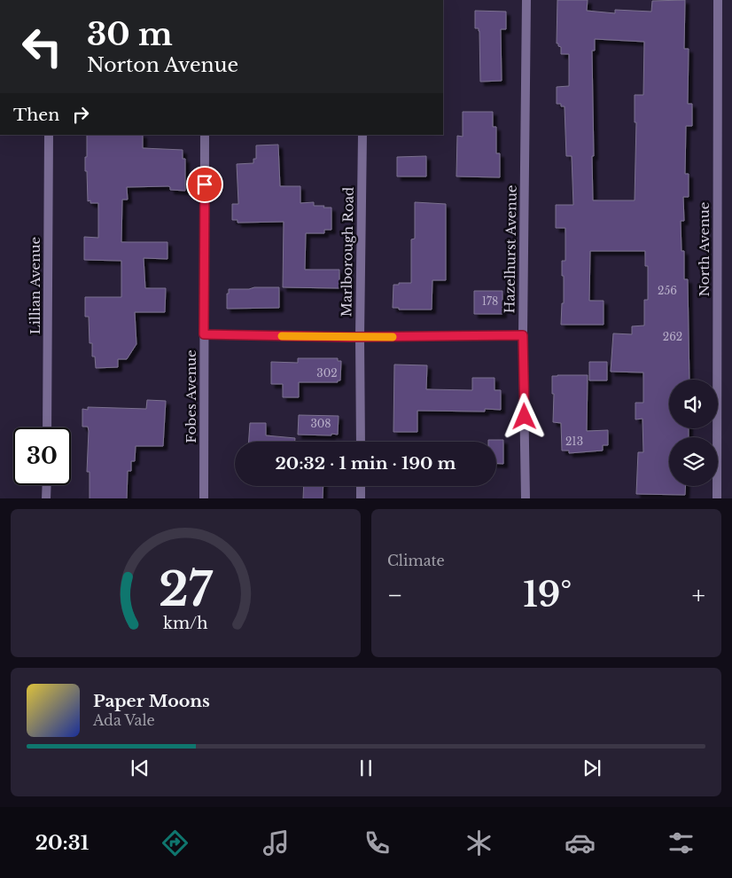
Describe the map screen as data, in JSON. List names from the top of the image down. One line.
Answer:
{"streets":{"street":["Hazelhurst Avenue","North Avenue","Marlborough Road","Lillian Avenue","Fobes Avenue"]},"house_numbers":["256","178","262","302","308","213"],"page":{"turn":["30 m","Norton Avenue"],"then":"Then","limit":"30","trip":"20:32 · 1 min · 190 m","tile":"Climate","heat":["−","19°","+"],"song":["Paper Moons","Ada Vale"],"tabs":"20:31","gauge":["27","km/h"]}}
